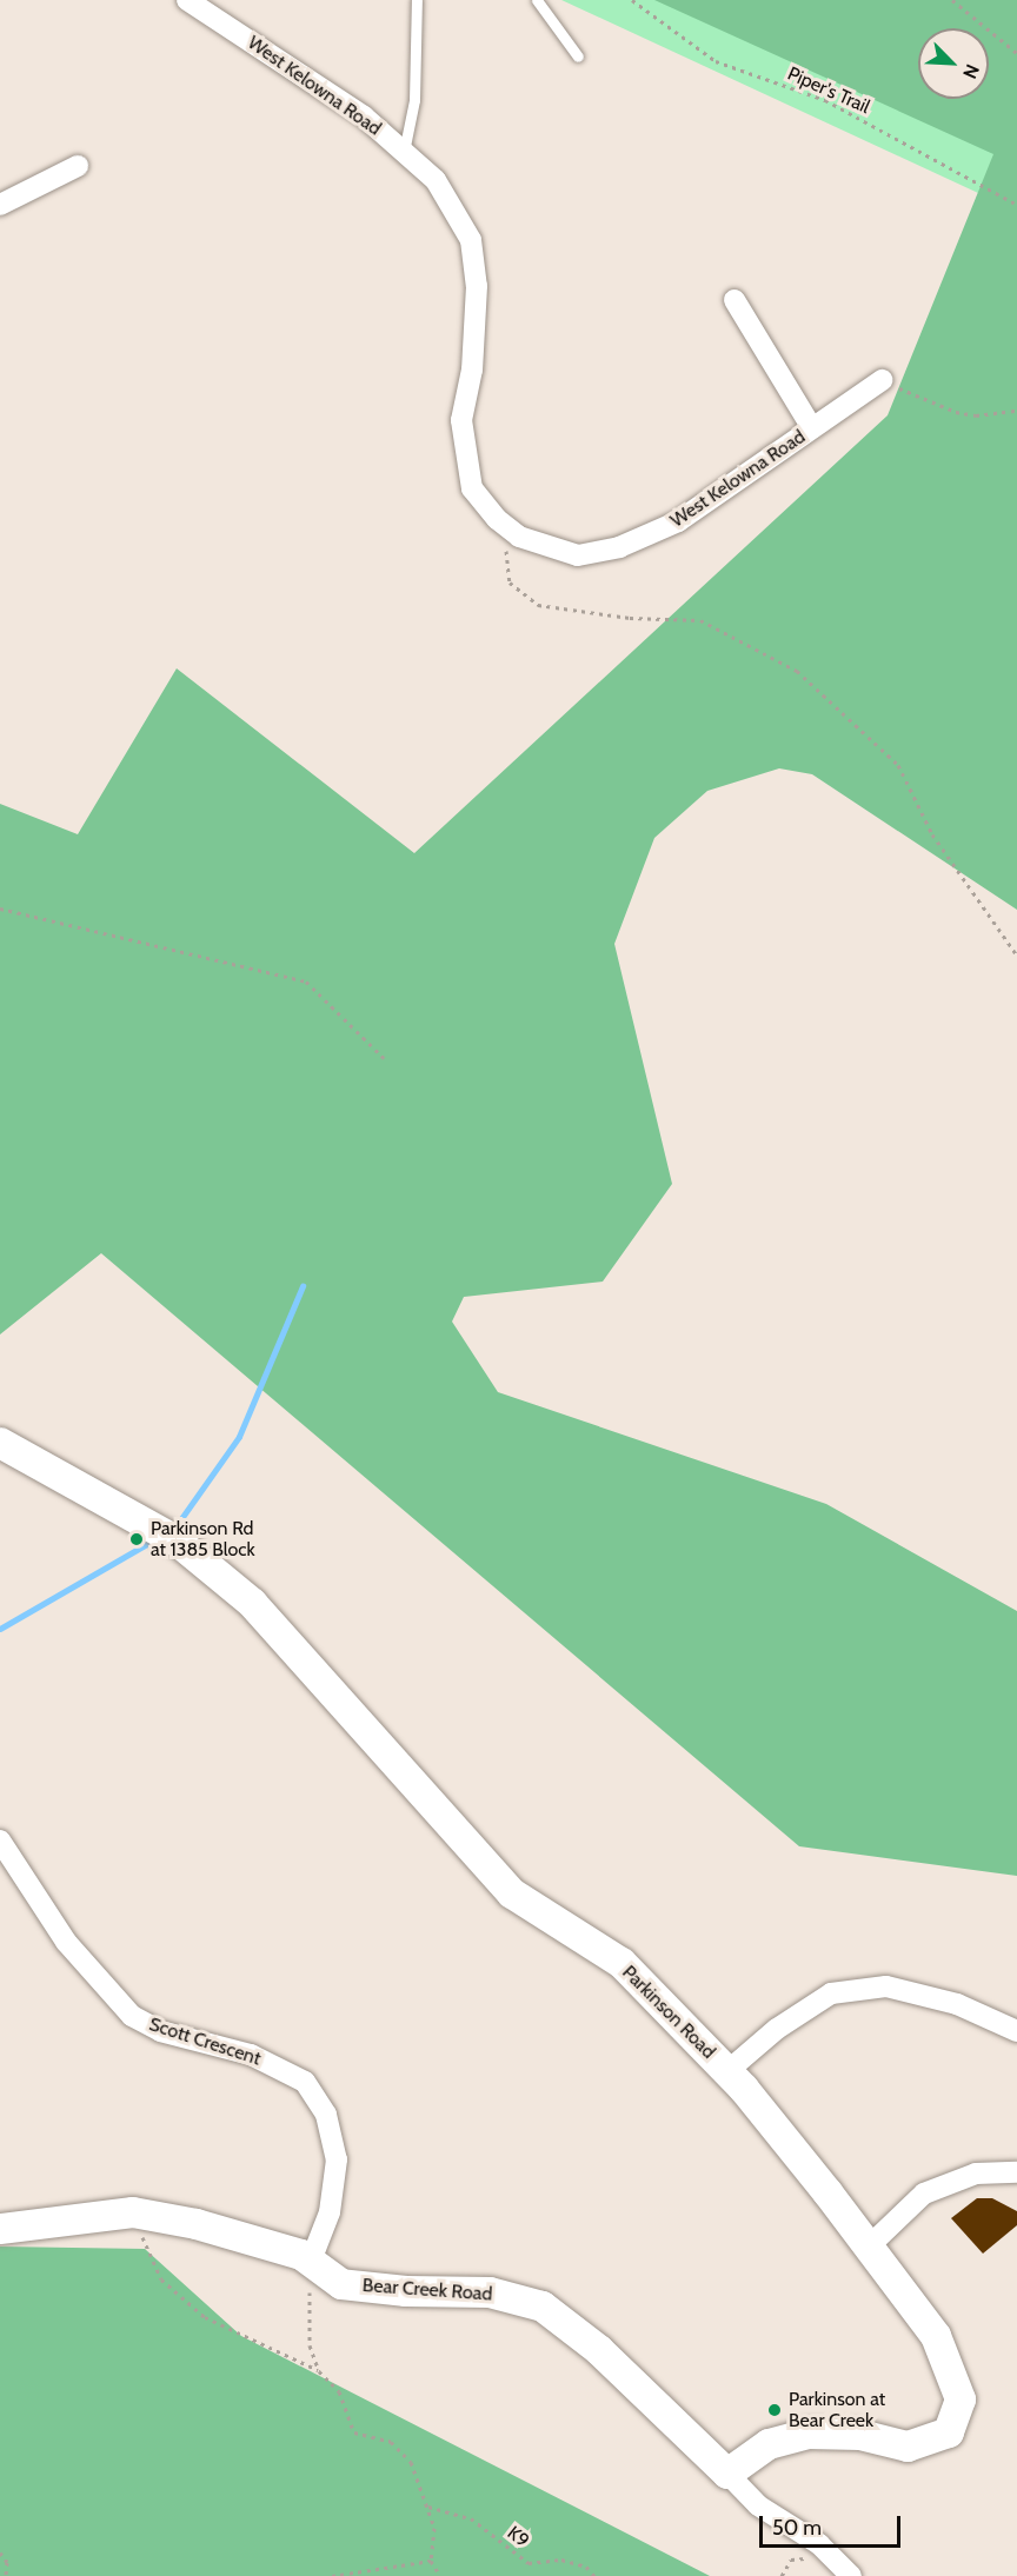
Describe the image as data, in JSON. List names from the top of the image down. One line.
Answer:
{"streets":{"street":["West Kelowna Road","Parkinson Road","Scott Crescent","Bear Creek Road"],"path":["Piper's Trail","K9"]},"crossings":[["Parkinson Road","Bear Creek Road"],["Scott Crescent","Bear Creek Road"]],"places":["Parkinson Rd at 1385 Block","Parkinson at Bear Creek"],"scale_bar":"50 m","north":"bottom right"}
